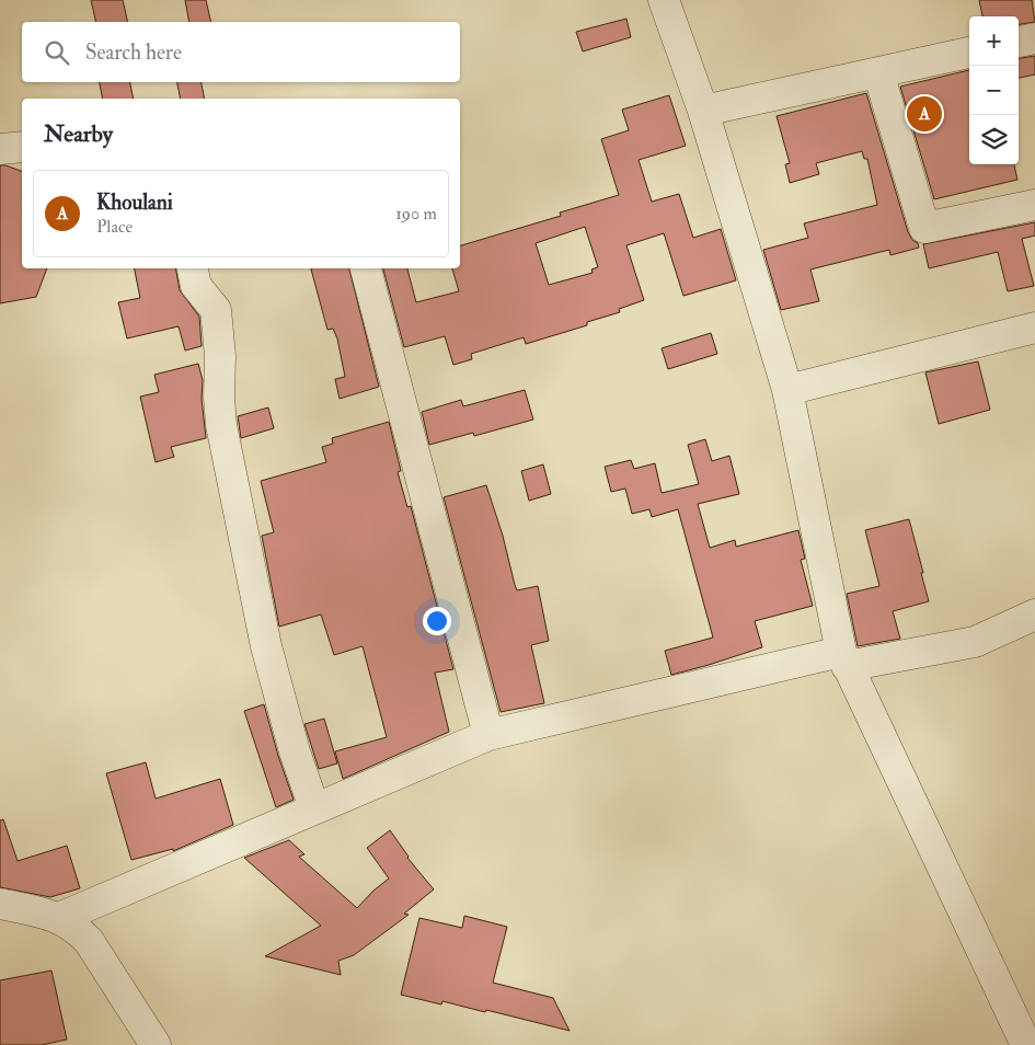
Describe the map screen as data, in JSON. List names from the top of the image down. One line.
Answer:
{"page":{"map_buttons":["+","−"],"search":"Search here","pins":"A","heading":"Nearby","list":[{"mark":"A","name":"Khoulani","note":"Place","value":"190 m"}]}}
